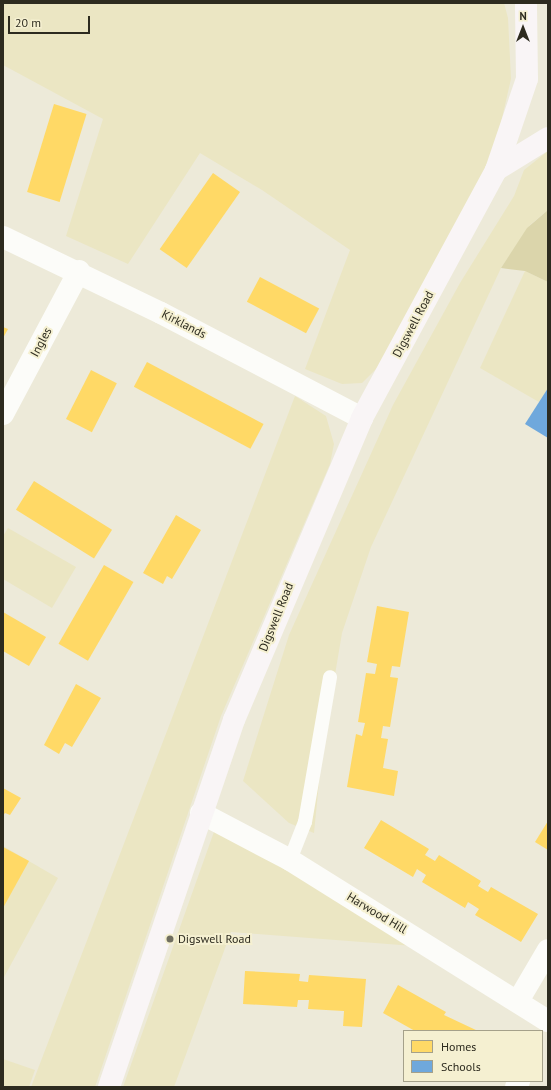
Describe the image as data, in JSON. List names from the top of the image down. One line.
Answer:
{"streets":{"street":["Kirklands","Digswell Road","Ingles","Harwood Hill"]},"crossings":[["Kirklands","Digswell Road"],["Kirklands","Ingles"],["Digswell Road","Harwood Hill"]],"places":["Digswell Road"],"legend":["Homes","Schools"],"scale_bar":"20 m","north":"top"}
